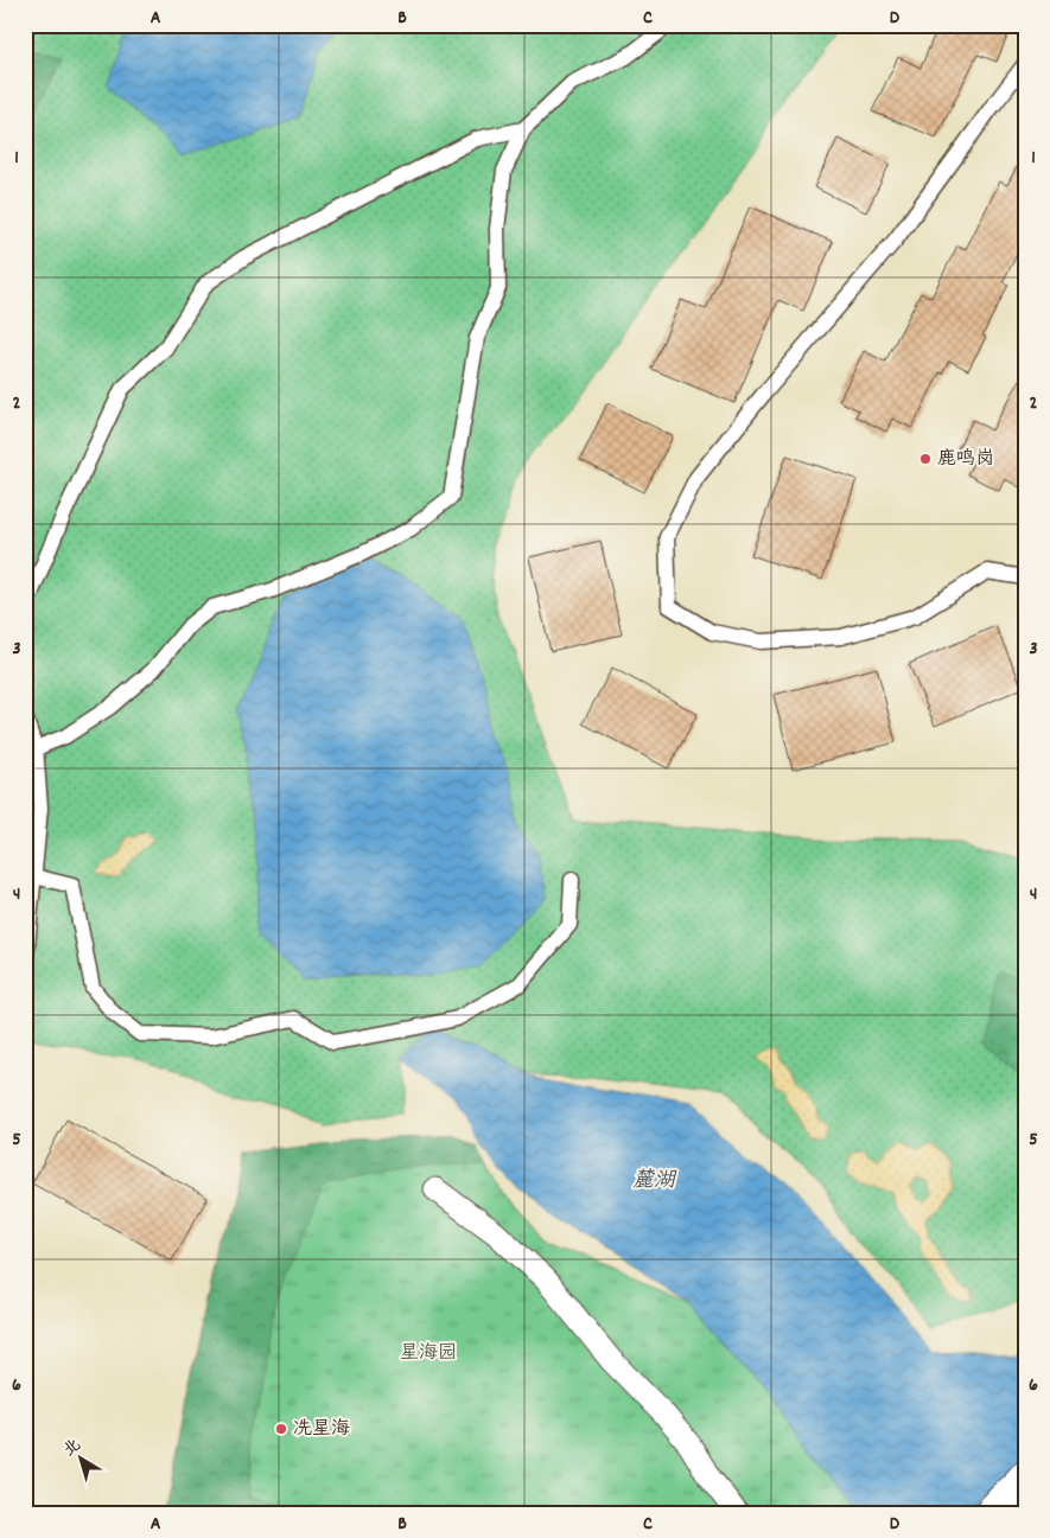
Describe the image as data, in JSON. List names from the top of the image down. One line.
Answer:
{"water":["麓湖"],"parks":["星海园"],"places":["鹿鸣岗","冼星海"],"north":"top left","grid":{"columns":["A","B","C","D"],"rows":["1","2","3","4","5","6"]}}
